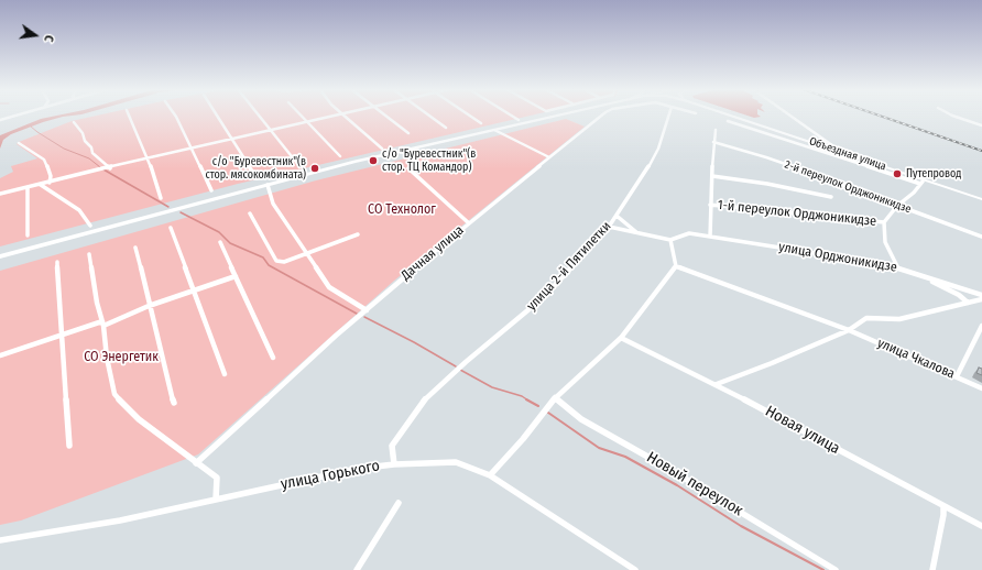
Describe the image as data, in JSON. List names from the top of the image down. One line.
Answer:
{"streets":{"street":["Объездная улица","2-й переулок Орджоникидзе","1-й переулок Орджоникидзе","Дачная улица","улица Орджоникидзе","улица 2-й Пятилетки","улица Чкалова","Новая улица","улица Горького","Новый переулок"]},"crossings":[["2-й переулок Орджоникидзе","1-й переулок Орджоникидзе"],["1-й переулок Орджоникидзе","улица Орджоникидзе"],["улица 2-й Пятилетки","улица Горького"]],"parks":["СО Технолог","СО Энергетик"],"places":["с/о \"Буревестник\"(в стор. ТЦ Командор)","с/о \"Буревестник\"(в стор. мясокомбината)","Путепровод"],"north":"right"}
